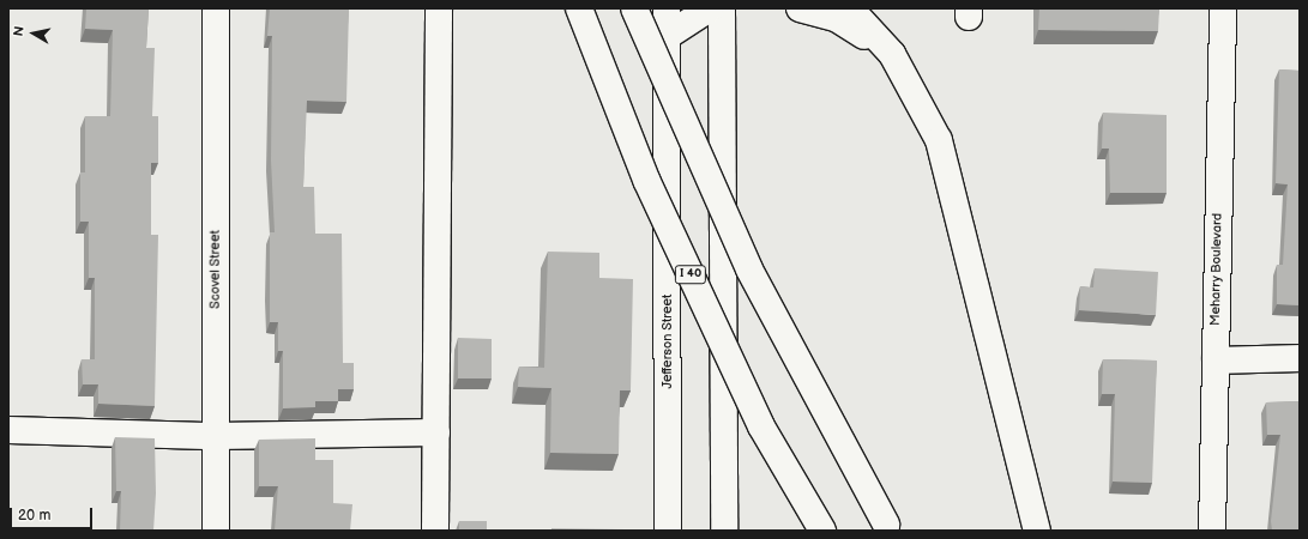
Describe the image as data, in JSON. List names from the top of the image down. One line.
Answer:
{"streets":{"main road":["Scovel Street","Meharry Boulevard","I 40","Jefferson Street"]},"scale_bar":"20 m","north":"left"}
